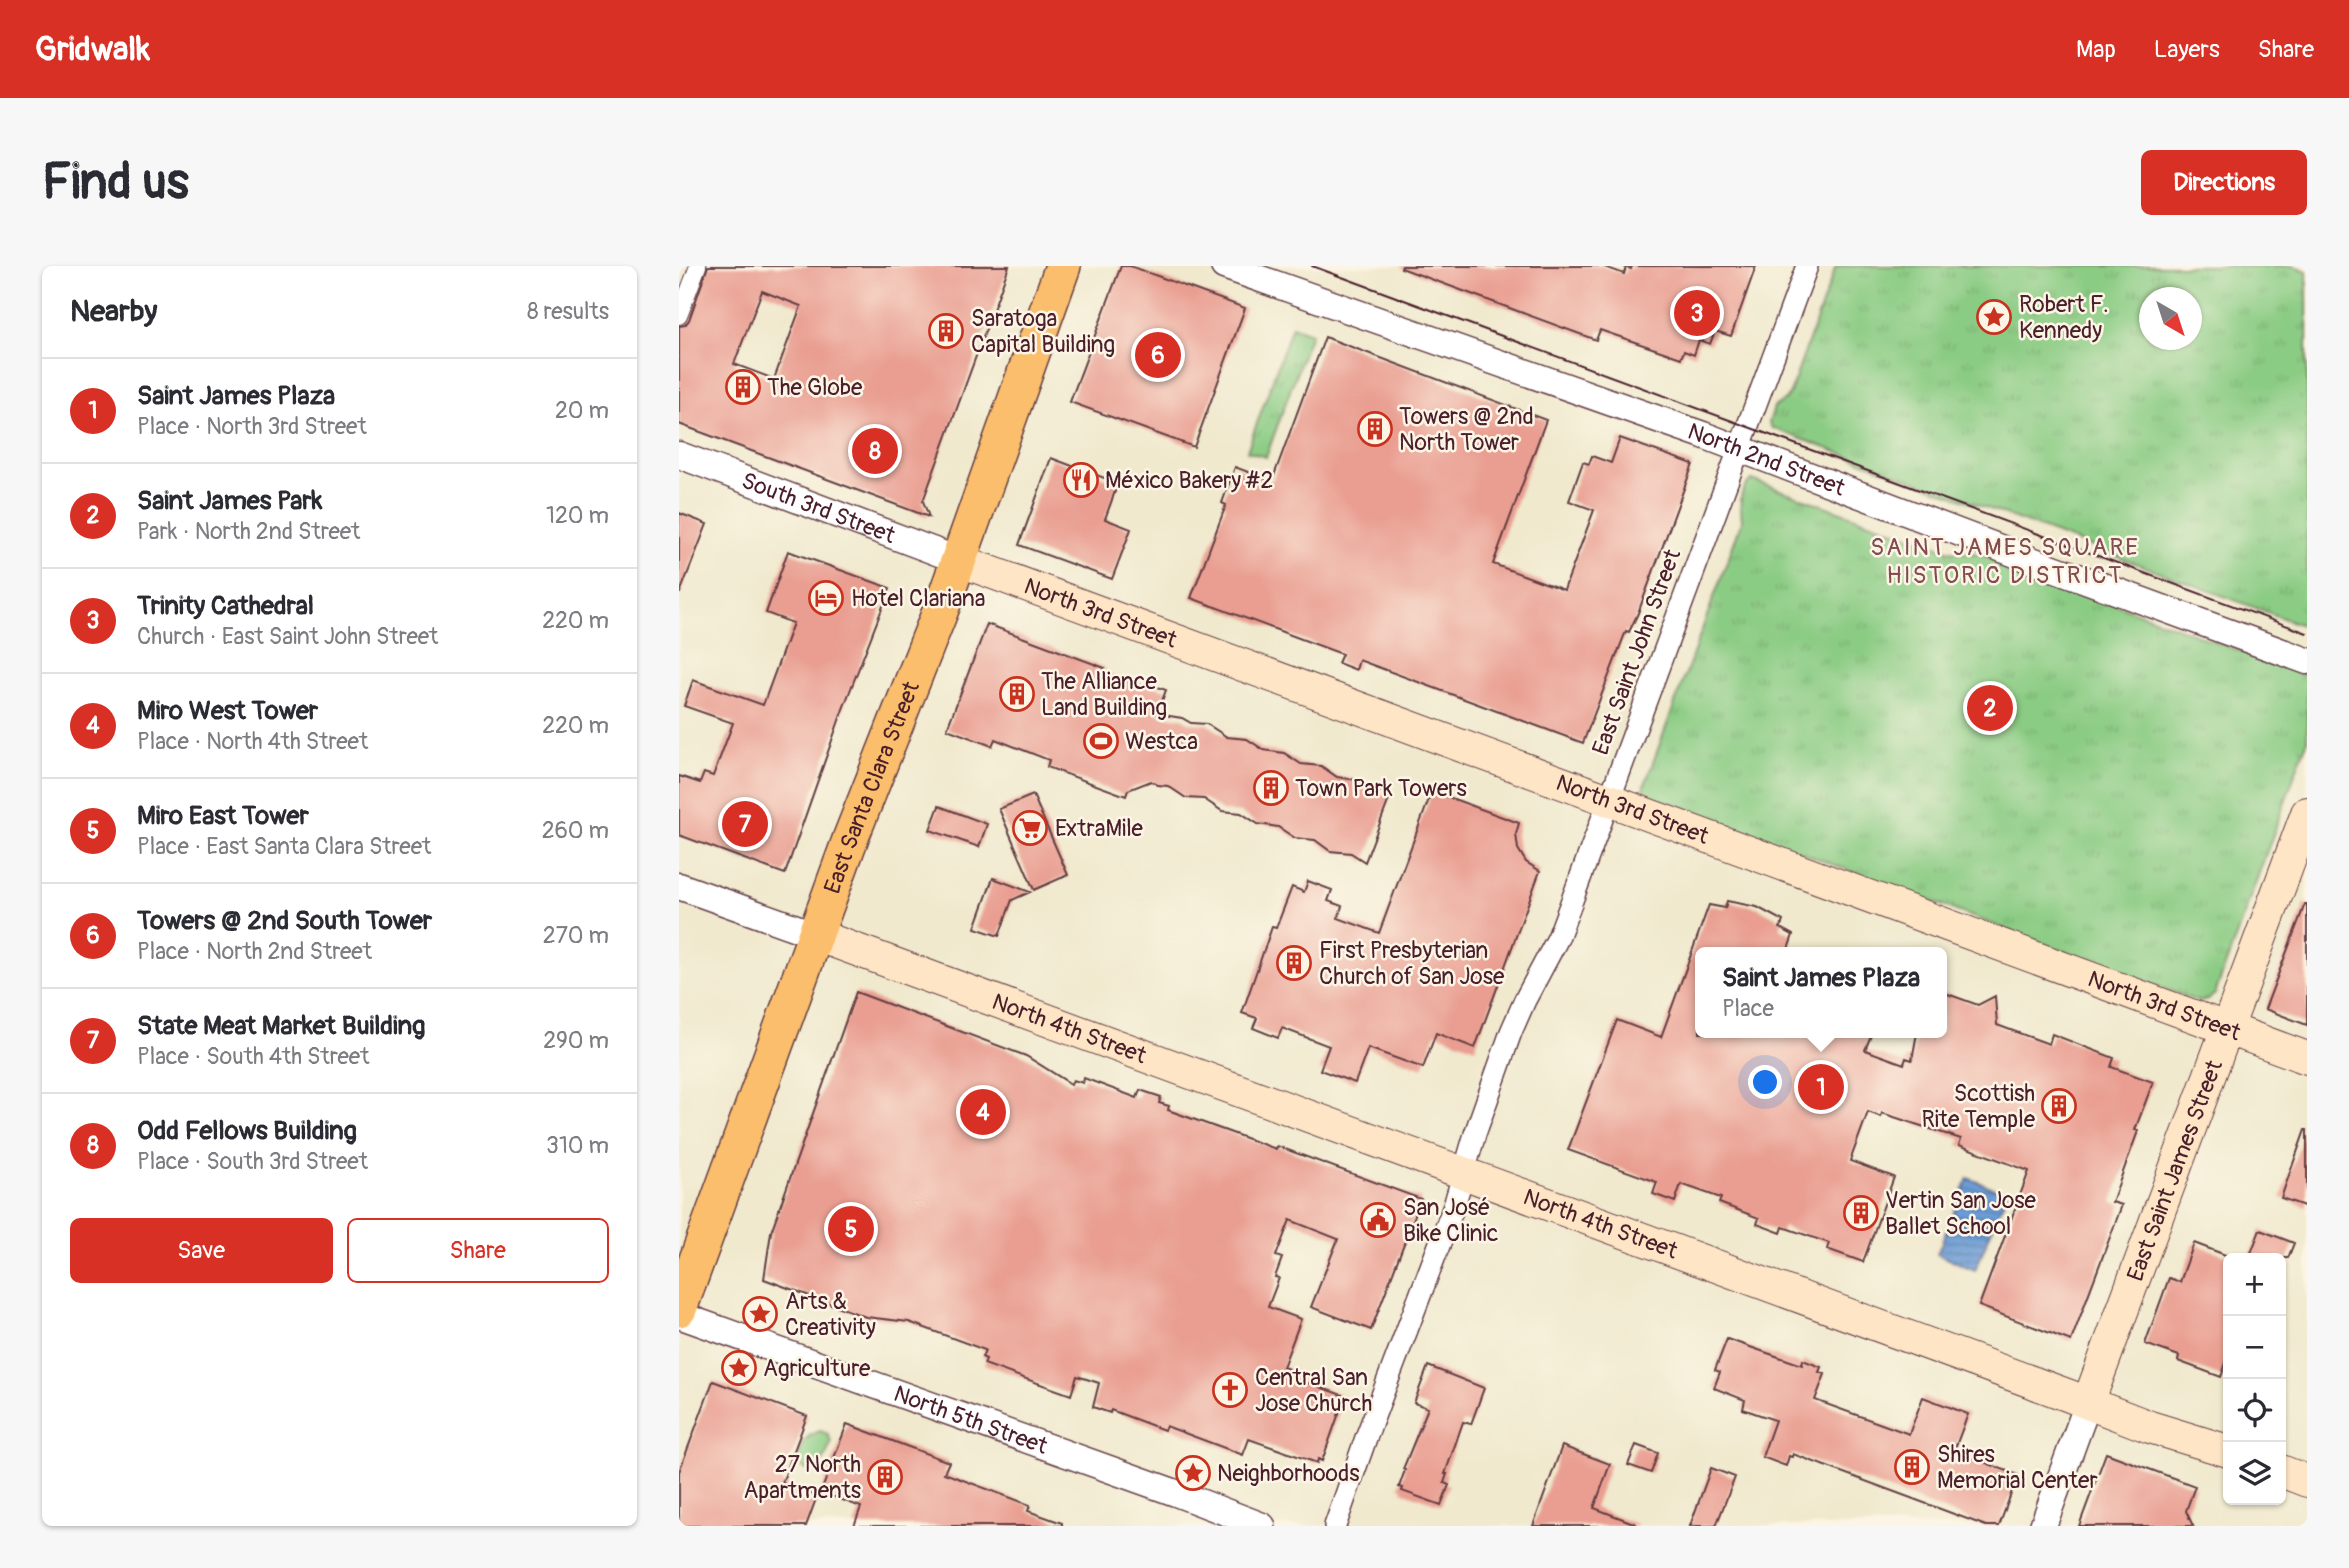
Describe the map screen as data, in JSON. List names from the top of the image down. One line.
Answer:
{"streets":{"main road":["North 3rd Street","East Santa Clara Street","North 4th Street","East Saint James Street"],"street":["North 2nd Street","South 3rd Street","East Saint John Street","North 5th Street"]},"crossings":[["North 2nd Street","East Saint John Street"],["South 3rd Street","North 3rd Street"],["South 3rd Street","East Santa Clara Street"],["North 3rd Street","East Saint John Street"],["North 3rd Street","East Santa Clara Street"],["North 3rd Street","East Saint James Street"],["East Saint John Street","North 4th Street"],["East Santa Clara Street","North 4th Street"],["North 4th Street","East Saint James Street"]],"districts":["SAINT JAMES SQUARE HISTORIC DISTRICT"],"places":{"place":["Robert F. Kennedy","Arts & Creativity","Agriculture","Neighborhoods"],"building":["Saratoga Capital Building","The Globe","Towers @ 2nd North Tower","The Alliance Land Building","Town Park Towers","First Presbyterian Church of San Jose","Scottish Rite Temple","Vertin San Jose Ballet School","Shires Memorial Center","27 North Apartments"],"restaurant":["México Bakery #2"],"hotel":["Hotel Clariana"],"sports":["Westca"],"supermarket":["ExtraMile"],"public building":["San José Bike Clinic"],"church":["Central San Jose Church"]},"north":"bottom right","page":{"header":"Gridwalk","nav":["Map","Layers","Share"],"buttons":["Directions",["Save","Share"]],"title":"Find us","heading":["Nearby","8 results"],"pins":["3","6","8","2","7","1","4","5"],"list":[{"mark":"1","name":"Saint James Plaza","note":"Place · North 3rd Street","value":"20 m"},{"mark":"2","name":"Saint James Park","note":"Park · North 2nd Street","value":"120 m"},{"mark":"3","name":"Trinity Cathedral","note":"Church · East Saint John Street","value":"220 m"},{"mark":"4","name":"Miro West Tower","note":"Place · North 4th Street","value":"220 m"},{"mark":"5","name":"Miro East Tower","note":"Place · East Santa Clara Street","value":"260 m"},{"mark":"6","name":"Towers @ 2nd South Tower","note":"Place · North 2nd Street","value":"270 m"},{"mark":"7","name":"State Meat Market Building","note":"Place · South 4th Street","value":"290 m"},{"mark":"8","name":"Odd Fellows Building","note":"Place · South 3rd Street","value":"310 m"}],"popup":["Saint James Plaza","Place"],"map_buttons":["+","−"]}}
